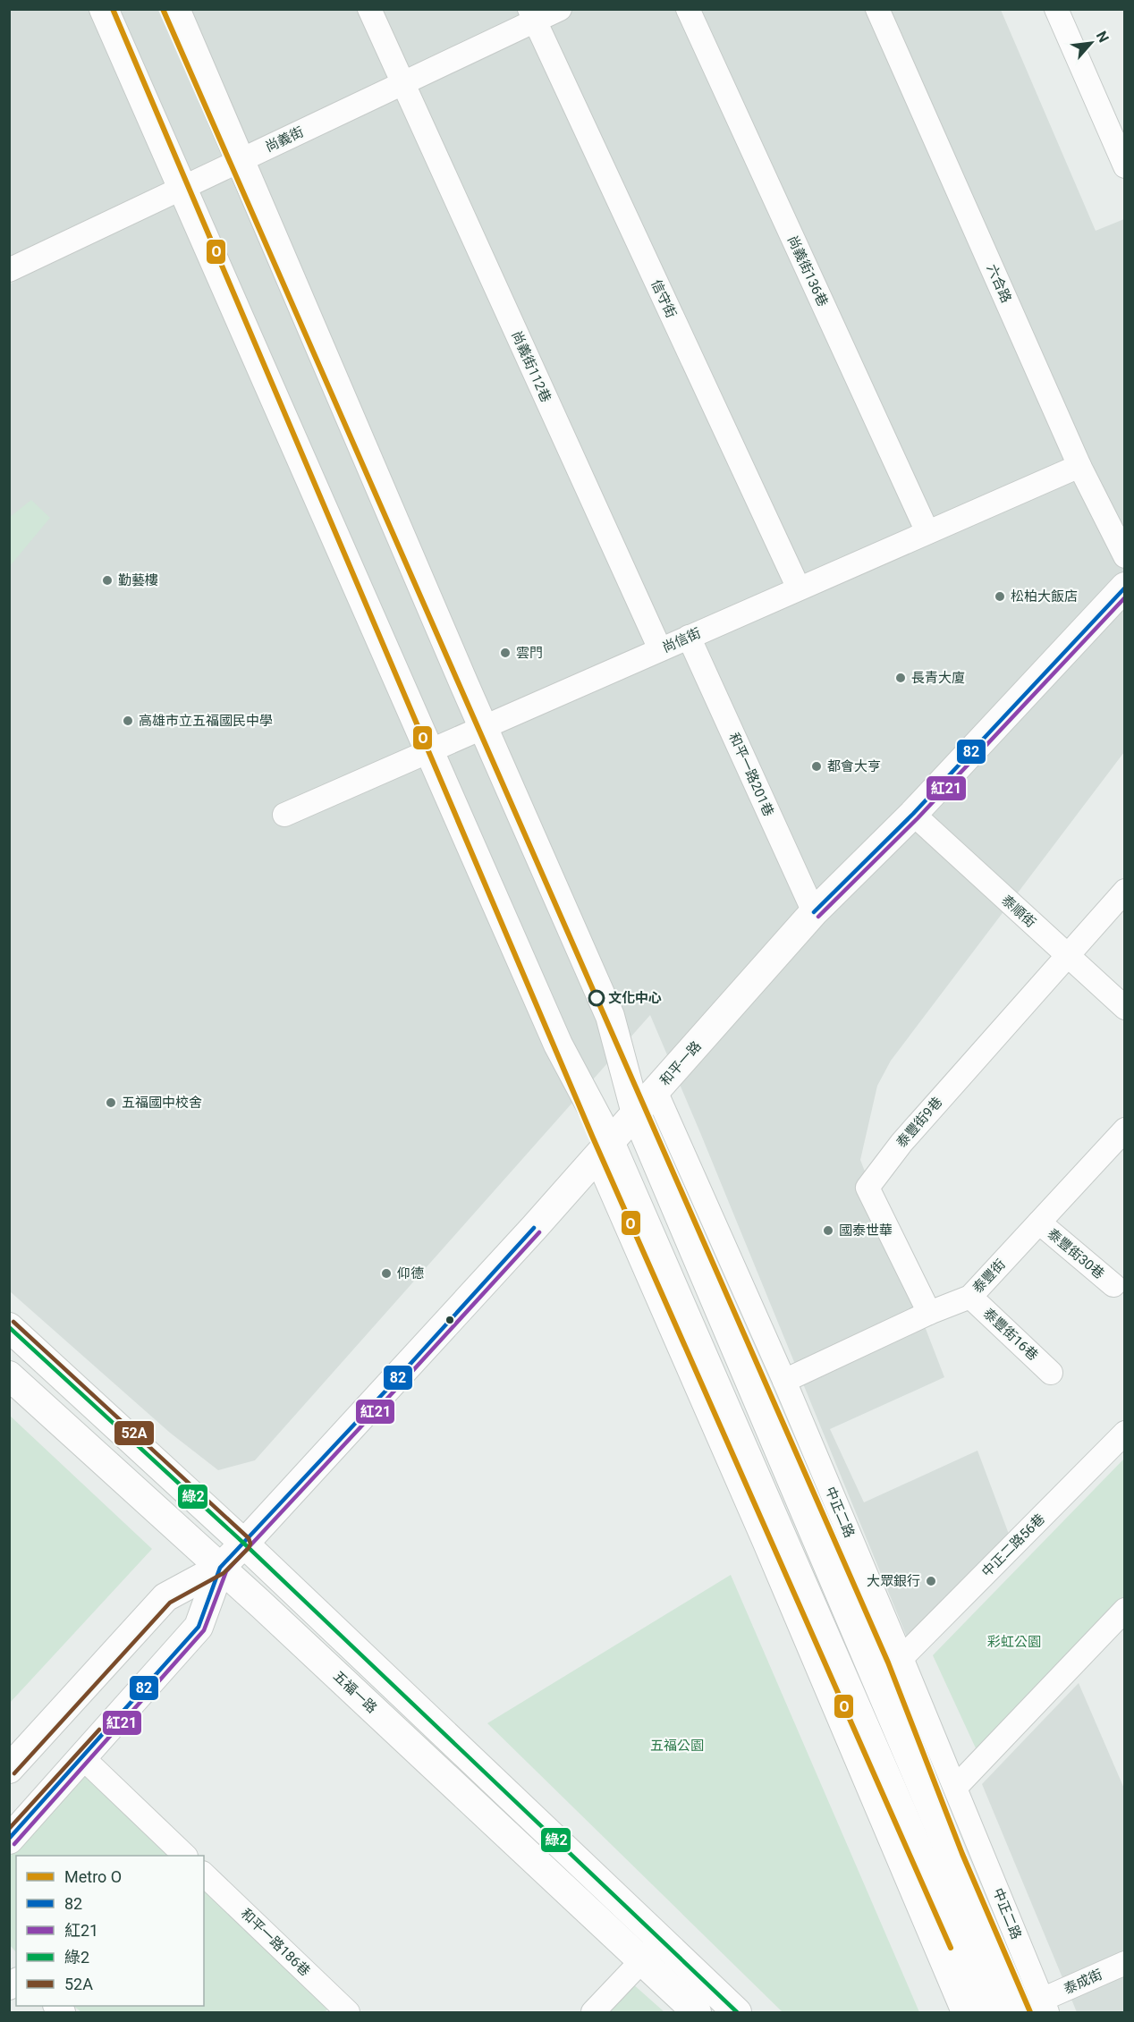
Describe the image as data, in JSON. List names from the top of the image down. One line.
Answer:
{"streets":{"street":["尚義街","尚義街136巷","六合路","信守街","尚義街112巷","尚信街","和平一路201巷","泰順街","和平一路","泰豐街9巷","泰豐街30巷","泰豐街","泰豐街16巷","中正二路","中正二路56巷","五福一路","和平一路186巷","泰成街"]},"crossings":[["尚義街","信守街"],["尚義街","尚義街112巷"],["尚義街","中正二路"],["尚義街136巷","尚信街"],["六合路","尚信街"],["信守街","尚信街"],["尚義街112巷","尚信街"],["尚信街","和平一路201巷"],["尚信街","中正二路"],["和平一路201巷","和平一路"],["泰順街","和平一路"],["泰順街","泰豐街9巷"],["和平一路","中正二路"],["和平一路","五福一路"],["泰豐街9巷","泰豐街"],["泰豐街30巷","泰豐街"],["泰豐街","泰豐街16巷"],["泰豐街","中正二路"],["中正二路","中正二路56巷"],["中正二路","泰成街"]],"parks":["彩虹公園","五福公園"],"places":["勤藝樓","松柏大飯店","雲門","長青大廈","高雄市立五福國民中學","都會大亨","文化中心","五福國中校舍","國泰世華","仰德","大眾銀行"],"lines":["metro line O","transit line 82","transit line 紅21","transit line 52A","transit line 綠2"],"legend":["Metro O","82","紅21","綠2","52A"],"north":"top right"}
